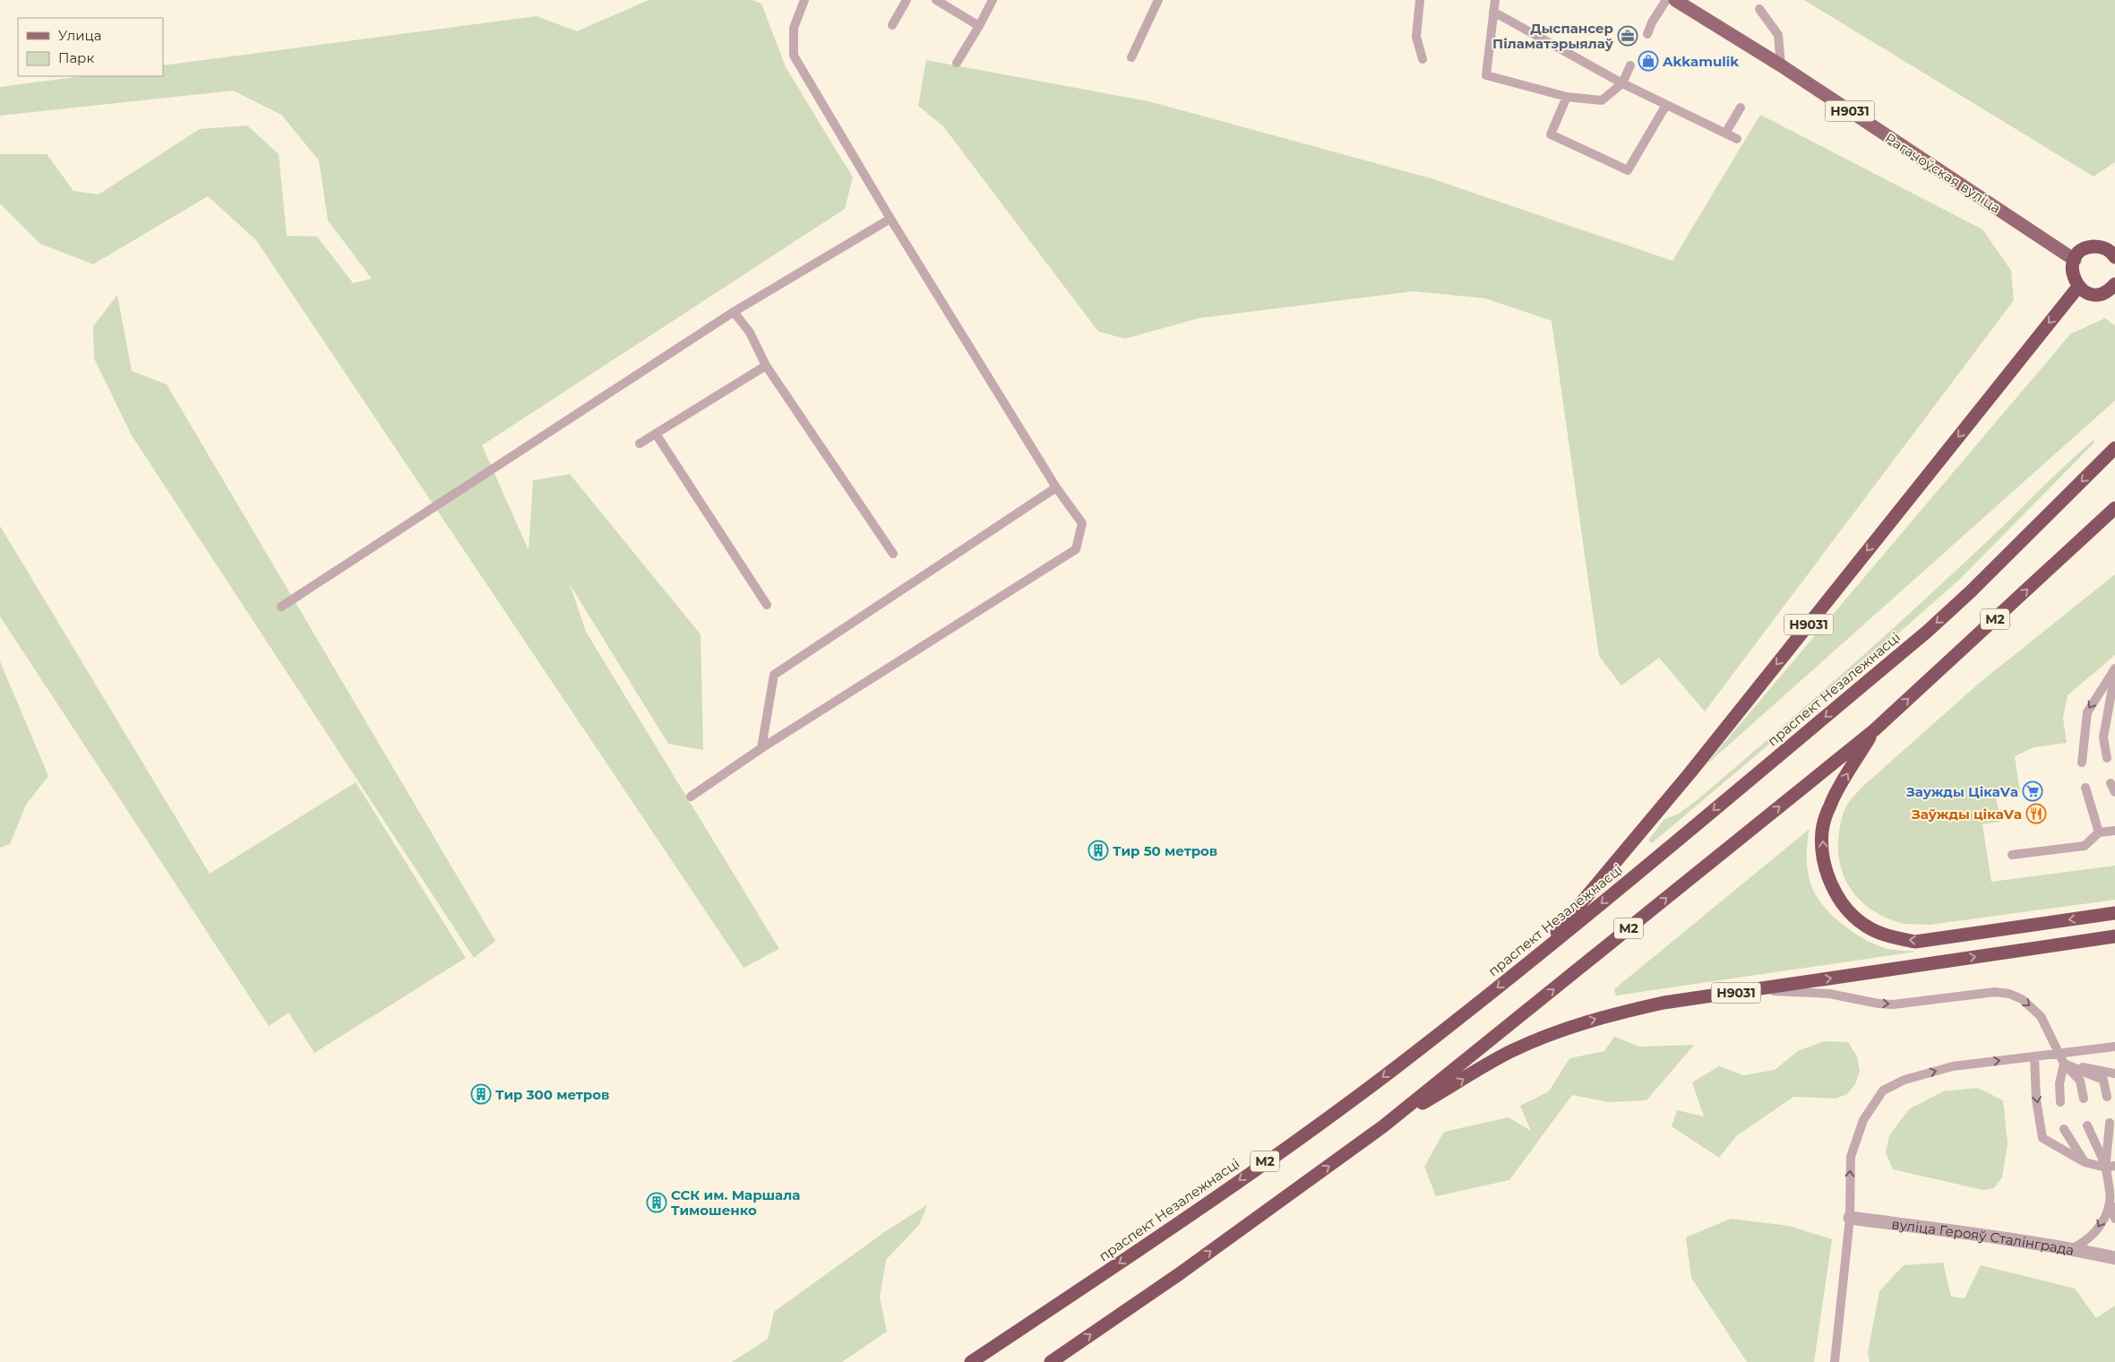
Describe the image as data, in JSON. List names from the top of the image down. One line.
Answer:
{"streets":{"highway":["Н9031","М2","праспект Незалежнасці"],"main road":["Рагачоўская вуліца"],"street":["вуліца Герояў Сталінграда"]},"crossings":[["Н9031","М2"],["Н9031","праспект Незалежнасці"]],"places":{"office":["Дыспансер Піламатэрыялаў"],"shop":["Akkamulik"],"supermarket":["Заужды ЦікаVа"],"restaurant":["Заўжды цікаVа"],"building":["Тир 50 метров","Тир 300 метров","ССК им. Маршала Тимошенко"]},"legend":["Улица","Парк"]}
